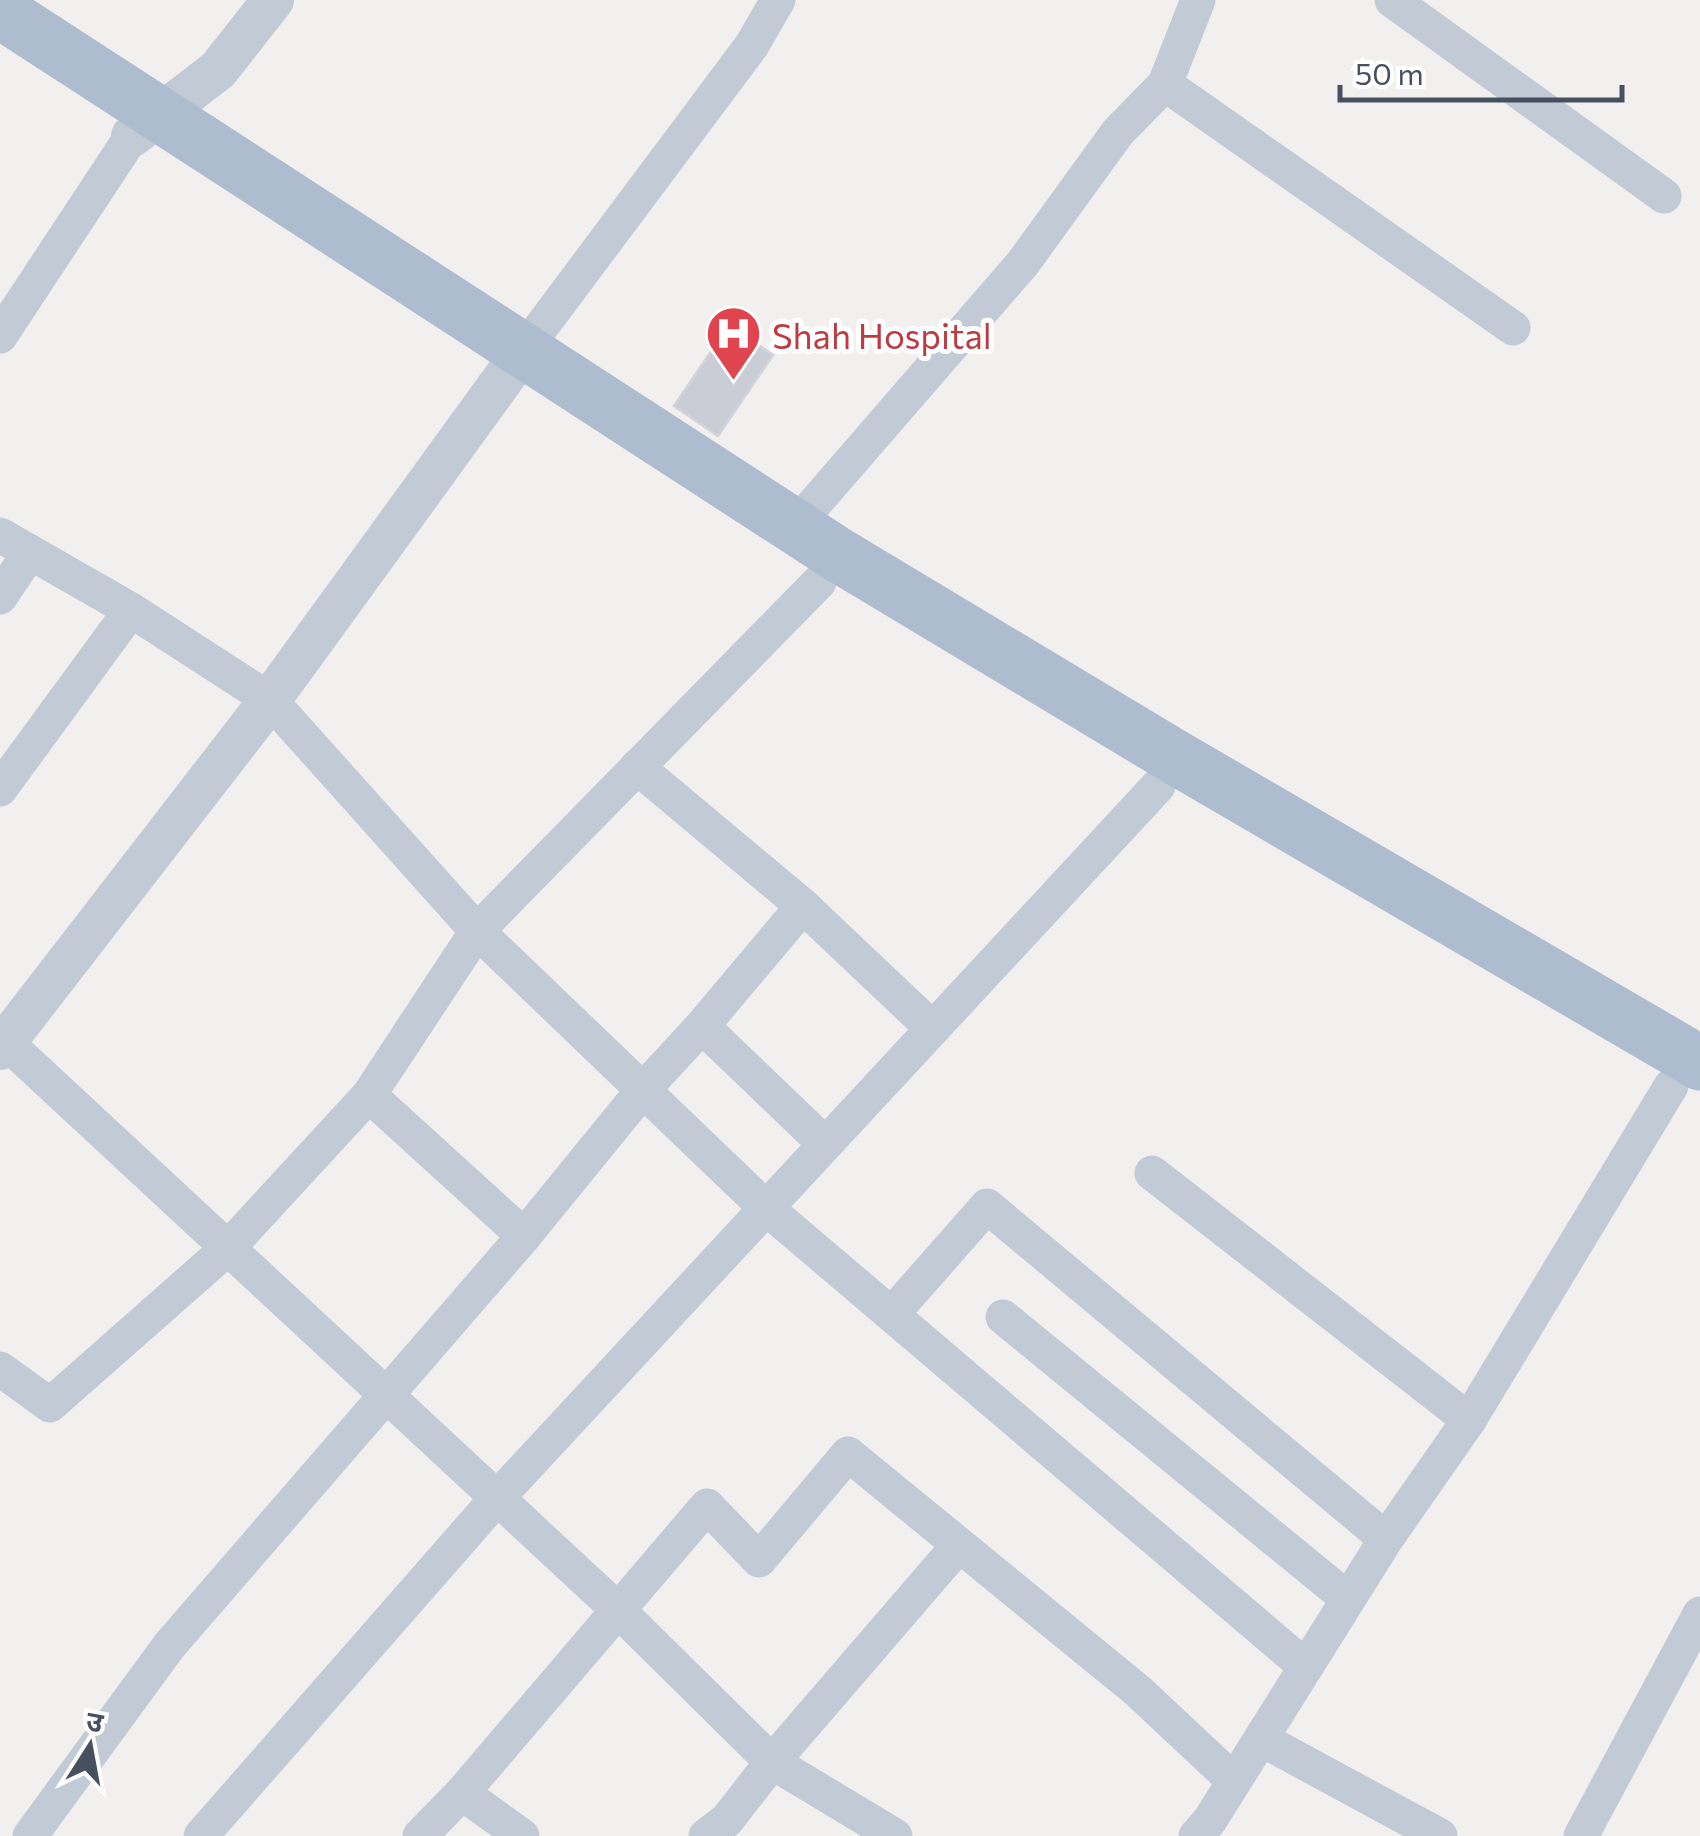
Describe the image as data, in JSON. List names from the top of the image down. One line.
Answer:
{"places":{"hospital":["Shah Hospital"]},"scale_bar":"50 m","north":"top"}
